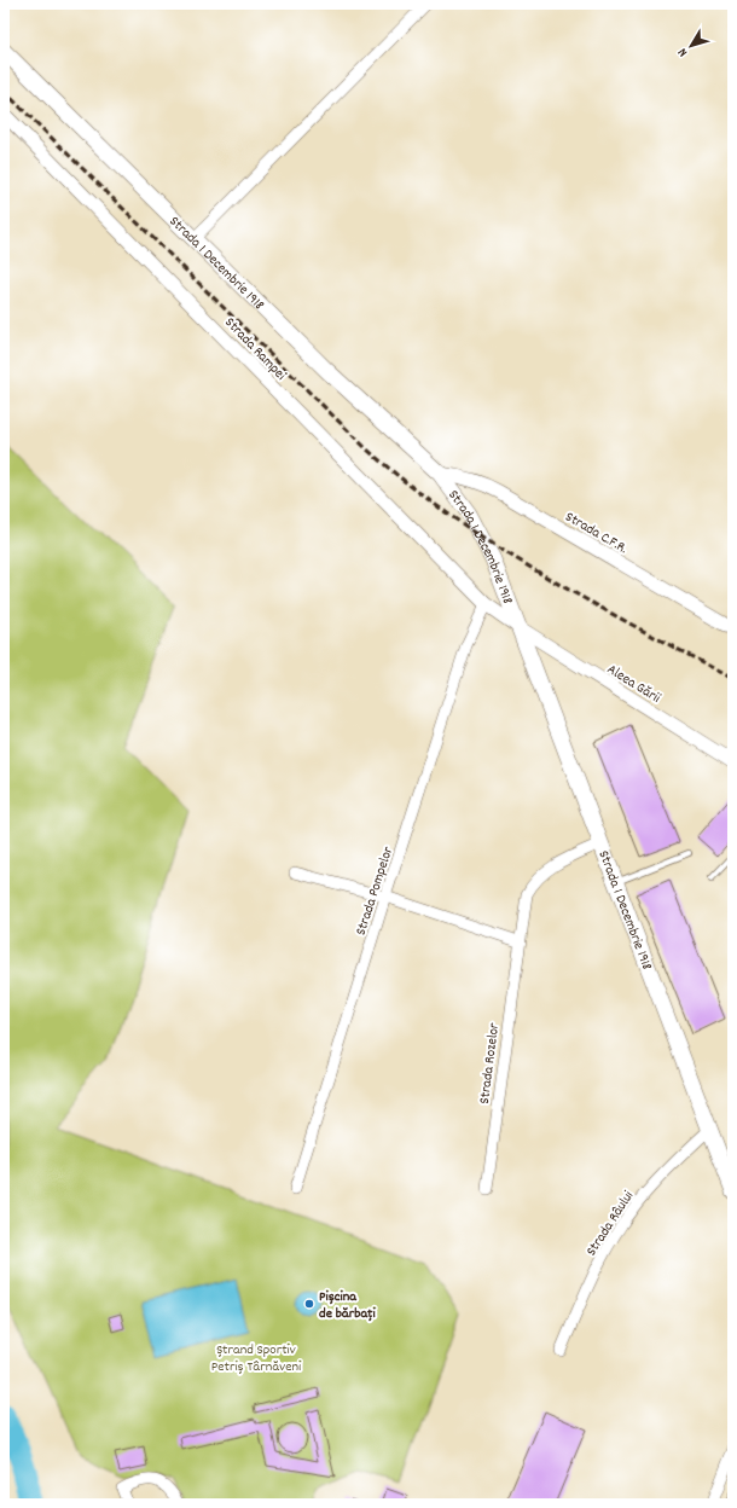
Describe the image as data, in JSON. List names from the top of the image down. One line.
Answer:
{"streets":{"main road":["Strada 1 Decembrie 1918"],"street":["Strada Rampei","Strada C.F.R.","Aleea Gării","Strada Pompelor","Strada Rozelor","Strada Râului"]},"crossings":[["Strada 1 Decembrie 1918","Strada Rampei"],["Strada 1 Decembrie 1918","Strada C.F.R."],["Strada 1 Decembrie 1918","Aleea Gării"],["Strada 1 Decembrie 1918","Strada Rozelor"],["Strada 1 Decembrie 1918","Strada Râului"],["Strada Rampei","Aleea Gării"],["Strada Rampei","Strada Pompelor"]],"parks":["Ștrand Sportiv Petriș Târnăveni"],"places":["Pișcina de bărbați"],"north":"bottom left"}
